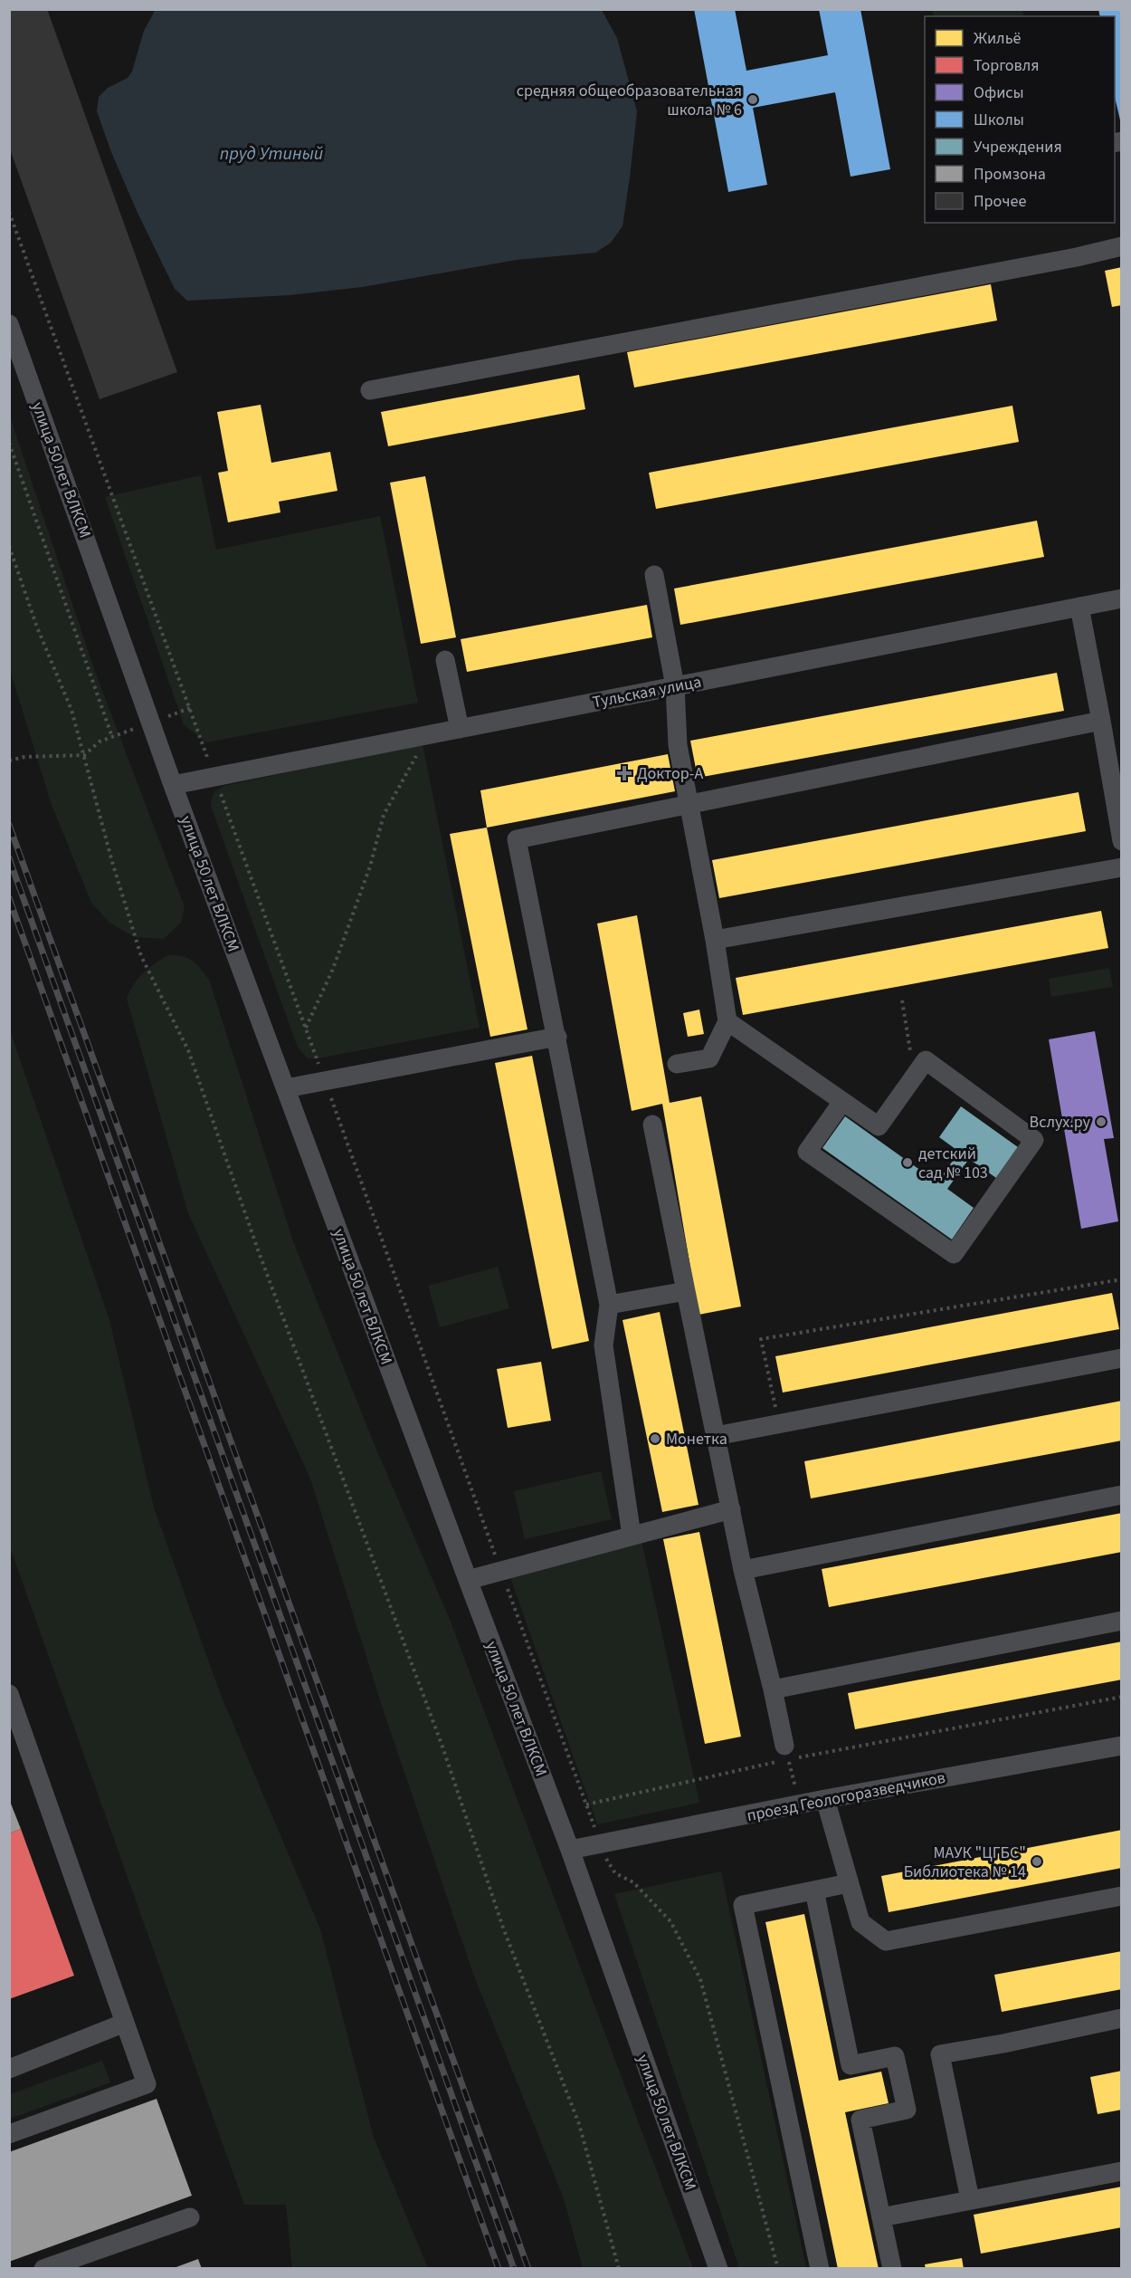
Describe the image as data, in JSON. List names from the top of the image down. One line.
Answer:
{"streets":{"street":["улица 50 лет ВЛКСМ","Тульская улица","проезд Геологоразведчиков"]},"crossings":[["улица 50 лет ВЛКСМ","Тульская улица"],["улица 50 лет ВЛКСМ","проезд Геологоразведчиков"]],"water":["пруд Утиный"],"places":{"other":["средняя общеобразовательная школа № 6","Вслух.ру","детский сад № 103","Монетка","МАУК \"ЦГБС\" Библиотека № 14"],"health":["Доктор-А"]},"legend":["Жильё","Торговля","Офисы","Школы","Учреждения","Промзона","Прочее"]}
